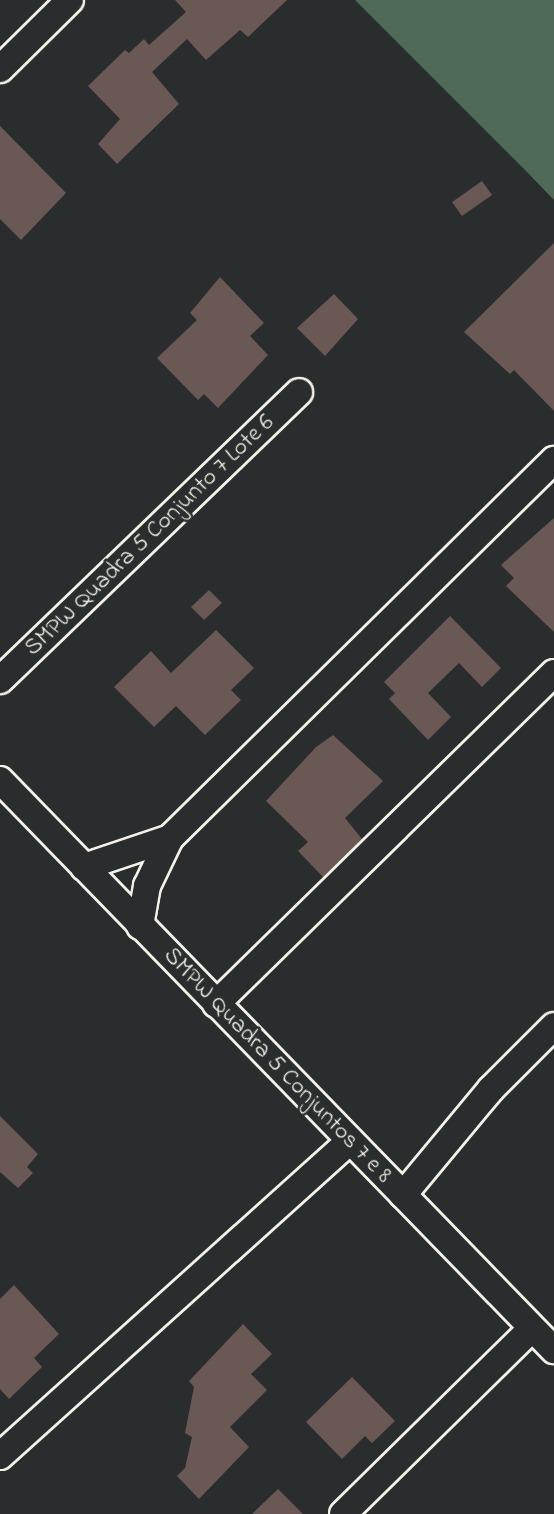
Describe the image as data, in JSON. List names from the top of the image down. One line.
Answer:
{"streets":{"street":["SMPW Quadra 5 Conjunto 7 Lote 6","SMPW Quadra 5 Conjuntos 7 e 8"]}}
